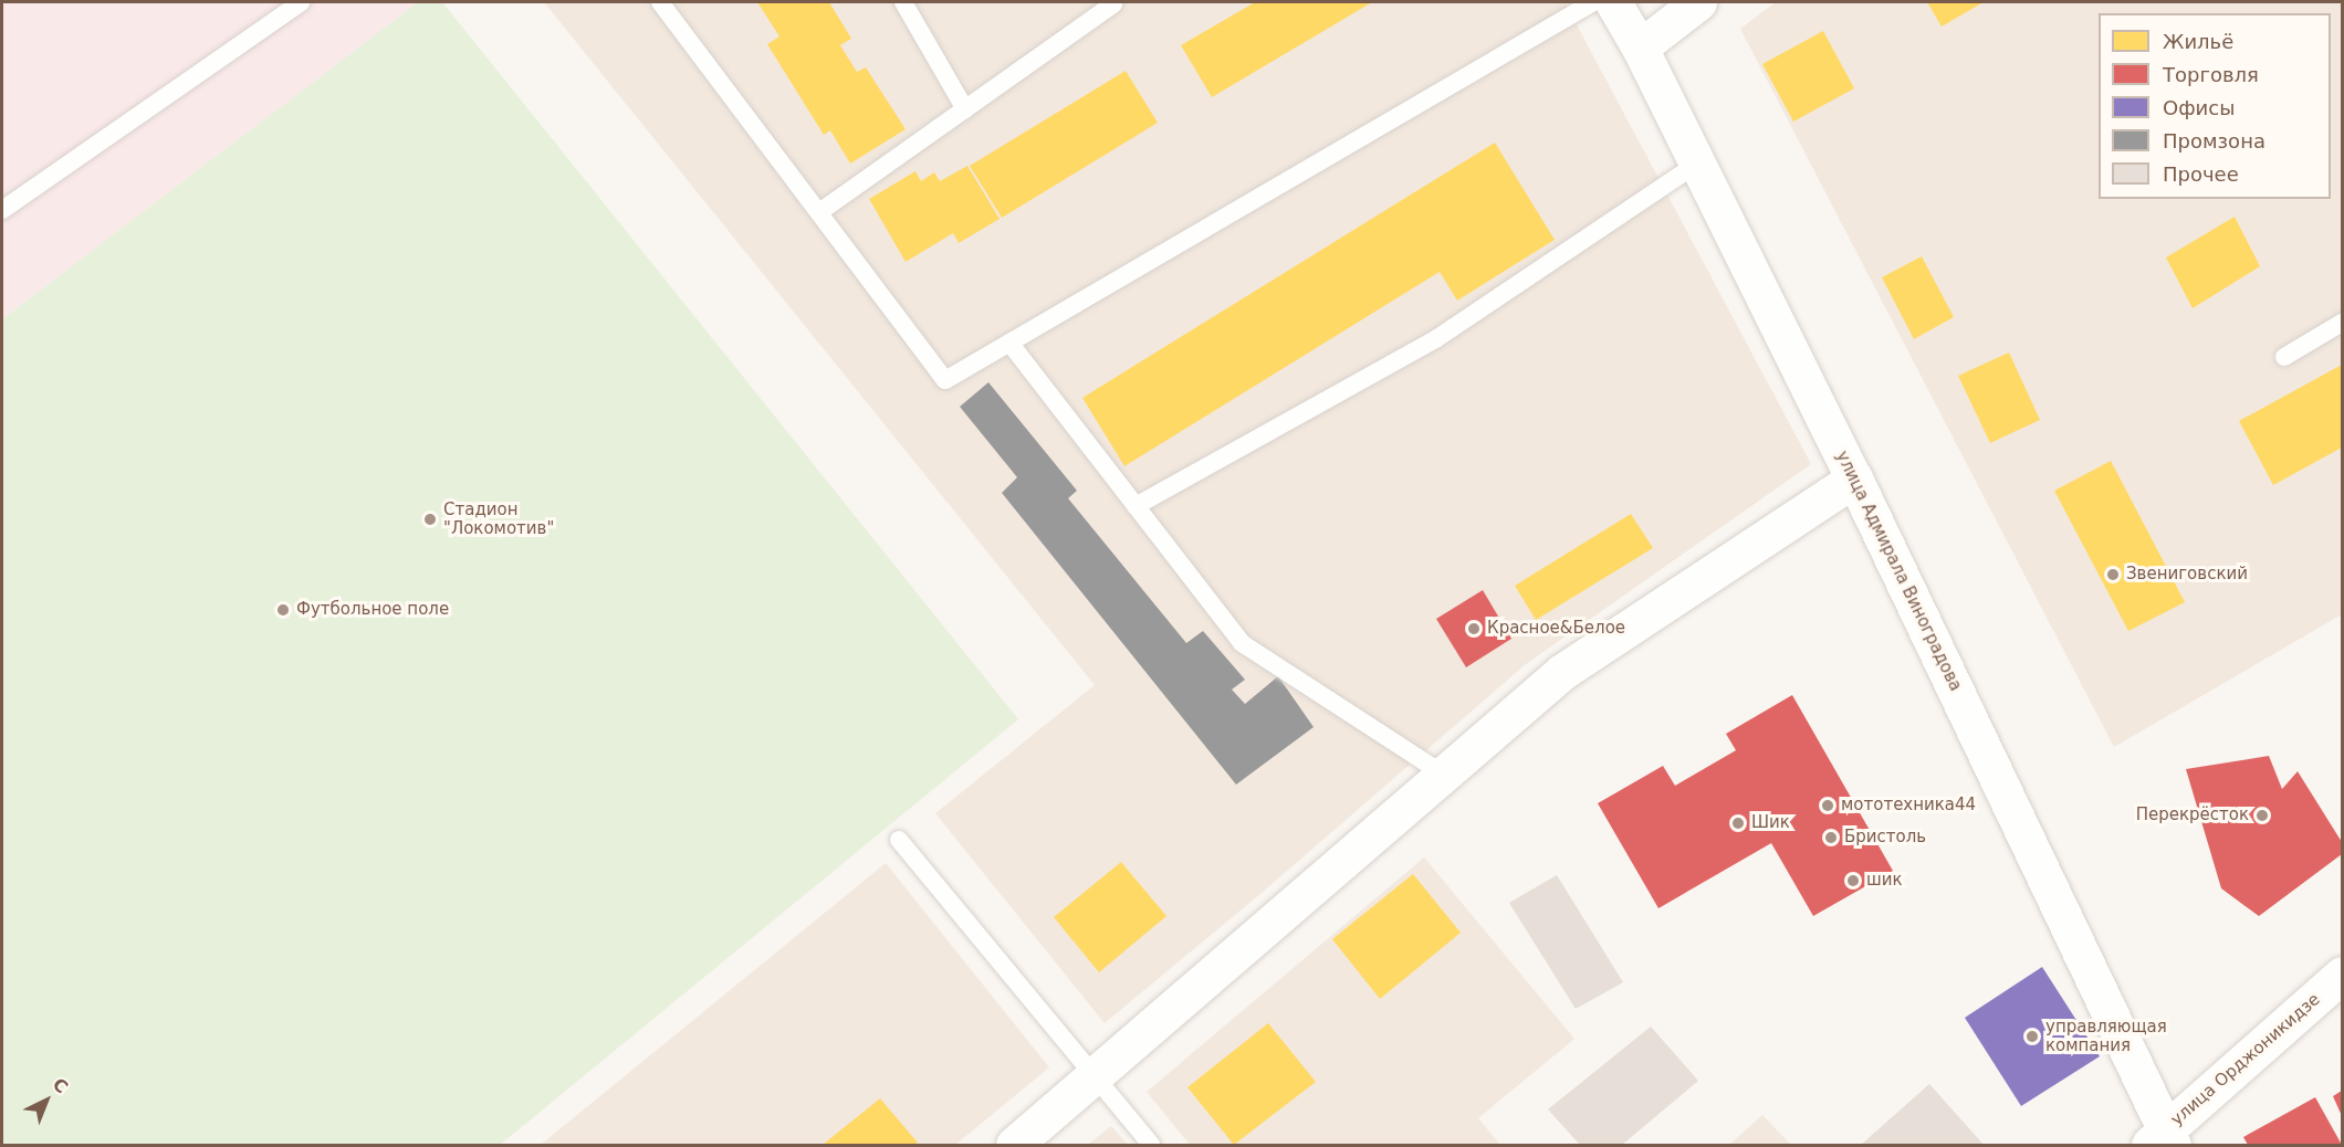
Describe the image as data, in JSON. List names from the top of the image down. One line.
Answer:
{"streets":{"street":["улица Адмирала Виноградова","улица Орджоникидзе"]},"crossings":[["улица Адмирала Виноградова","улица Орджоникидзе"]],"places":["Стадион \"Локомотив\"","Звениговский","Футбольное поле","Красное&Белое","мототехника44","Перекрёсток","Шик","Бристоль","шик","управляющая компания"],"legend":["Жильё","Торговля","Офисы","Промзона","Прочее"],"north":"top right"}
